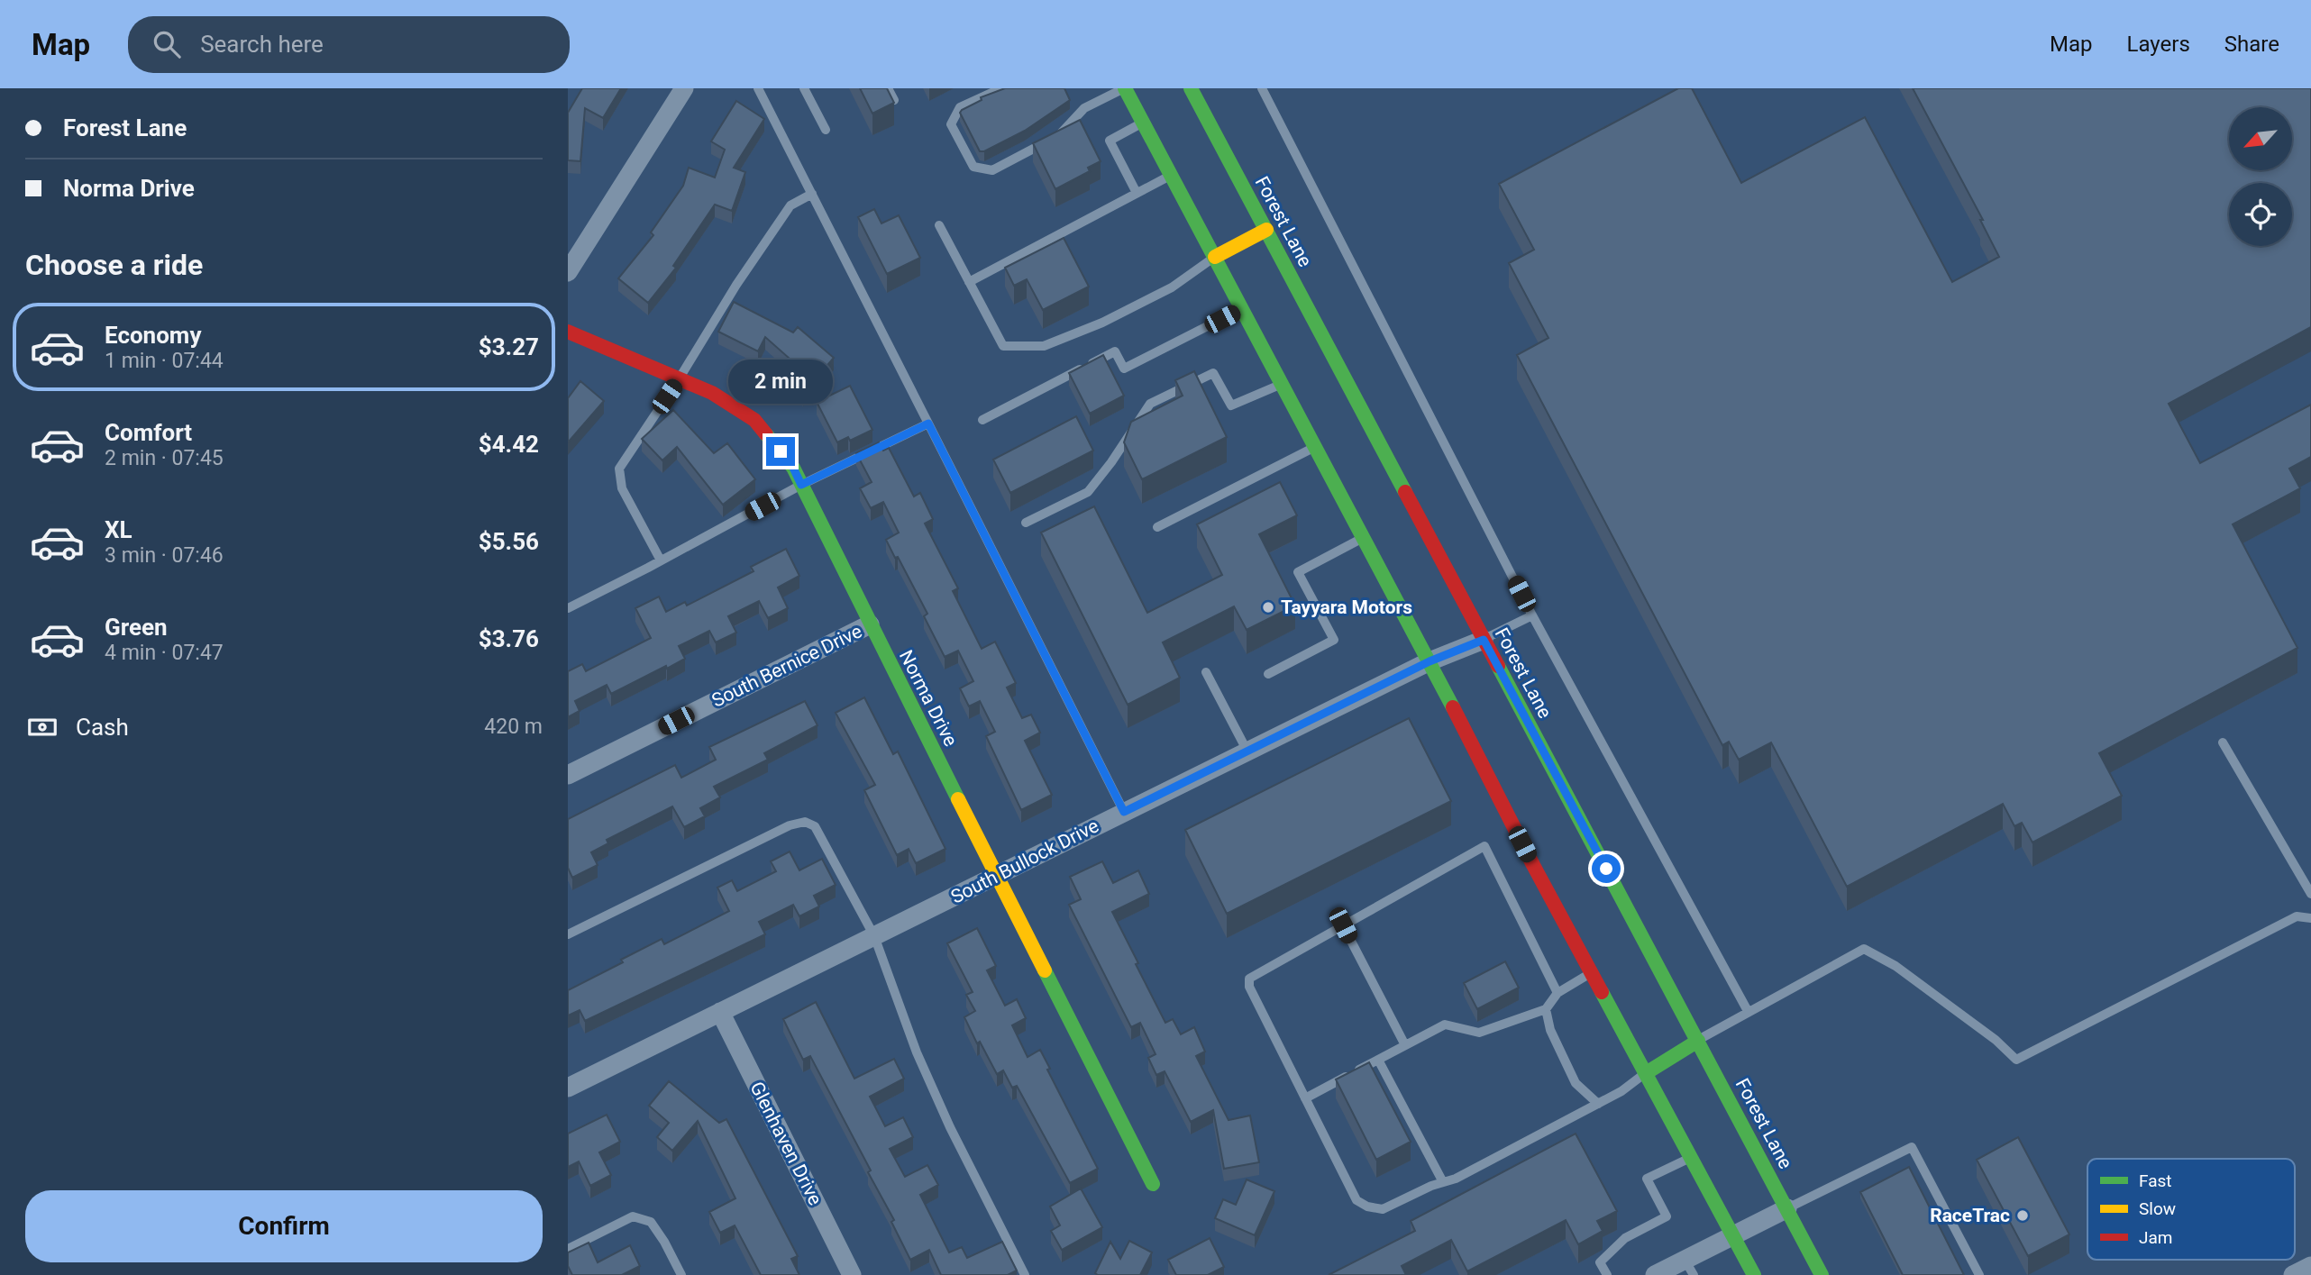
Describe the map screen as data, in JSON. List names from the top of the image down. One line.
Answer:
{"streets":{"main road":["Forest Lane","Norma Drive"],"street":["South Bernice Drive","South Bullock Drive","Glenhaven Drive"]},"crossings":[["Forest Lane","South Bullock Drive"],["South Bernice Drive","Norma Drive"],["Norma Drive","South Bullock Drive"],["South Bullock Drive","Glenhaven Drive"]],"places":["Tayyara Motors","RaceTrac"],"legend":["Fast","Slow","Jam"],"north":"bottom left","page":{"header":"Map","search":"Search here","nav":["Map","Layers","Share"],"banner":["Forest Lane","Norma Drive"],"heading":"Choose a ride","list":[{"name":"Economy","note":"1 min · 07:44","value":"$3.27"},{"name":"Comfort","note":"2 min · 07:45","value":"$4.42"},{"name":"XL","note":"3 min · 07:46","value":"$5.56"},{"name":"Green","note":"4 min · 07:47","value":"$3.76"}],"bubble":"2 min","pay":["Cash","420 m"],"buttons":"Confirm"}}
